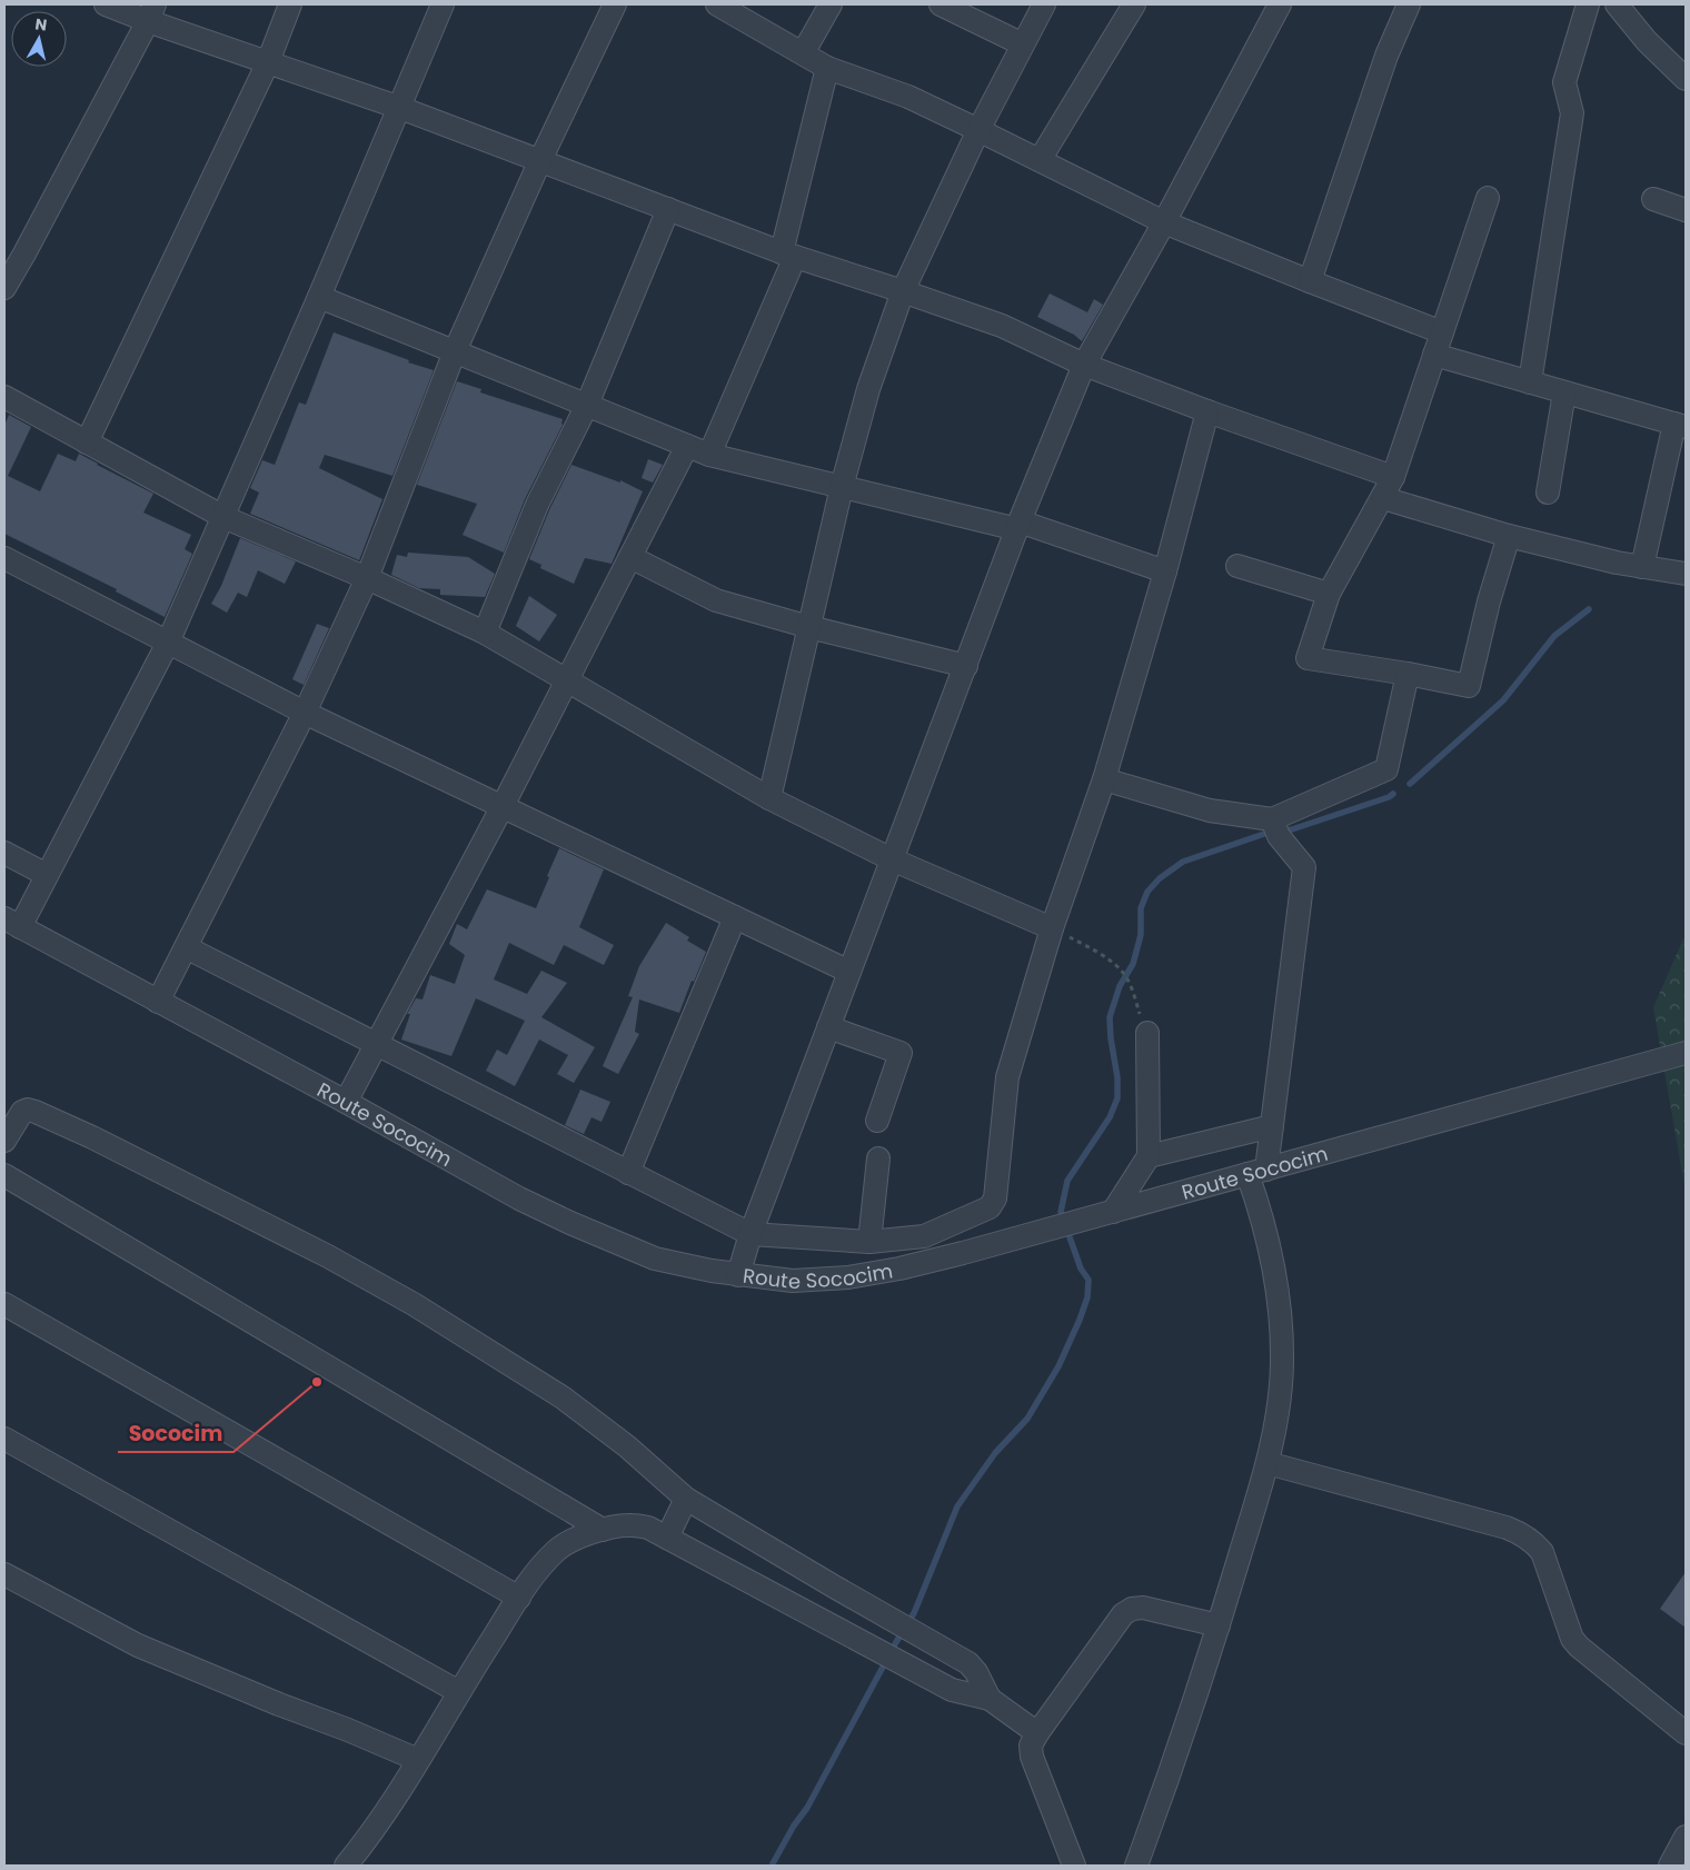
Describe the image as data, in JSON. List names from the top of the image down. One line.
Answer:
{"streets":{"street":["Route Sococim"]},"places":["Sococim"],"north":"top"}
